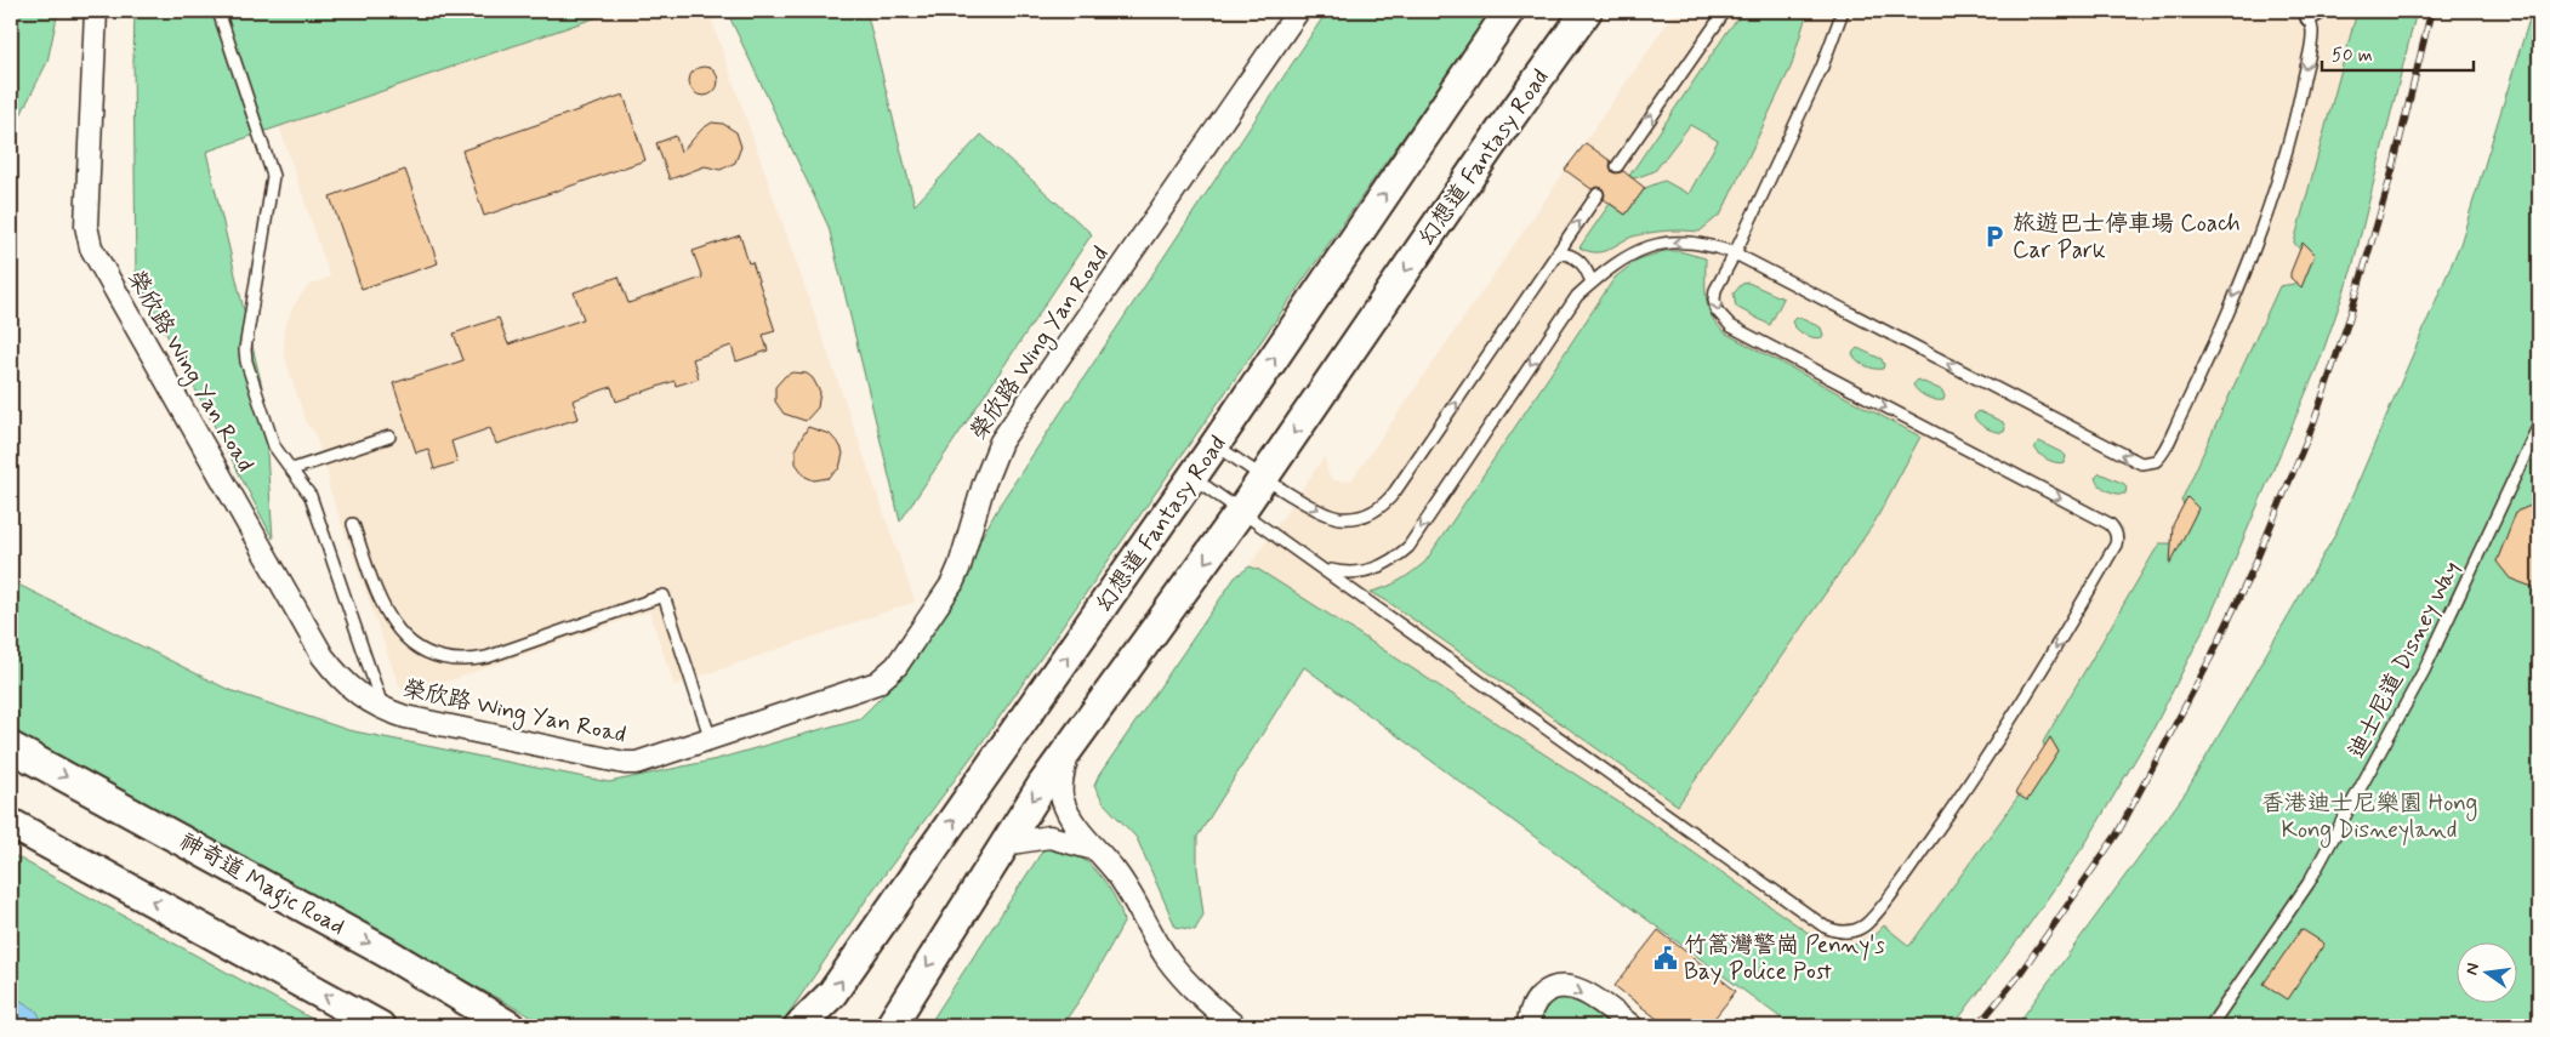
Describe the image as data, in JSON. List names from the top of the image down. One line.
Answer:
{"streets":{"main road":["幻想道 Fantasy Road","神奇道 Magic Road"],"street":["榮欣路 Wing Yan Road"],"lane":["迪士尼道 Disney Way"]},"parks":["香港迪士尼樂園 Hong Kong Disneyland"],"places":{"parking":["旅遊巴士停車場 Coach Car Park"],"public building":["竹篙灣警崗 Penny's Bay Police Post"]},"scale_bar":"50 m","north":"left"}
